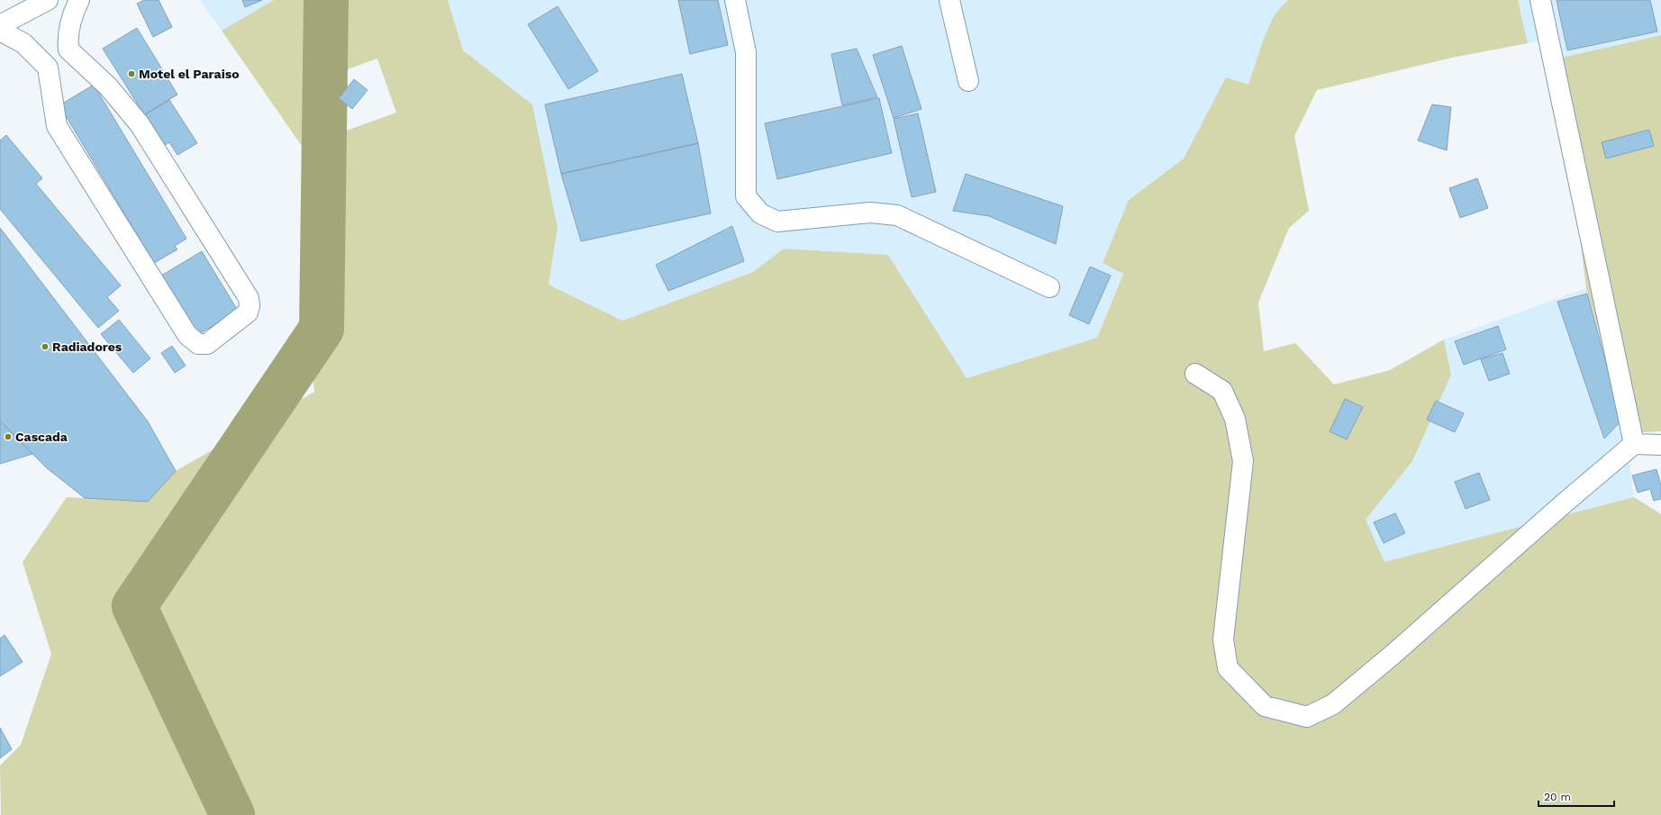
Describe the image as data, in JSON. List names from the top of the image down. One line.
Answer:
{"places":["Motel el Paraiso","Radiadores","Cascada"],"scale_bar":"20 m"}
